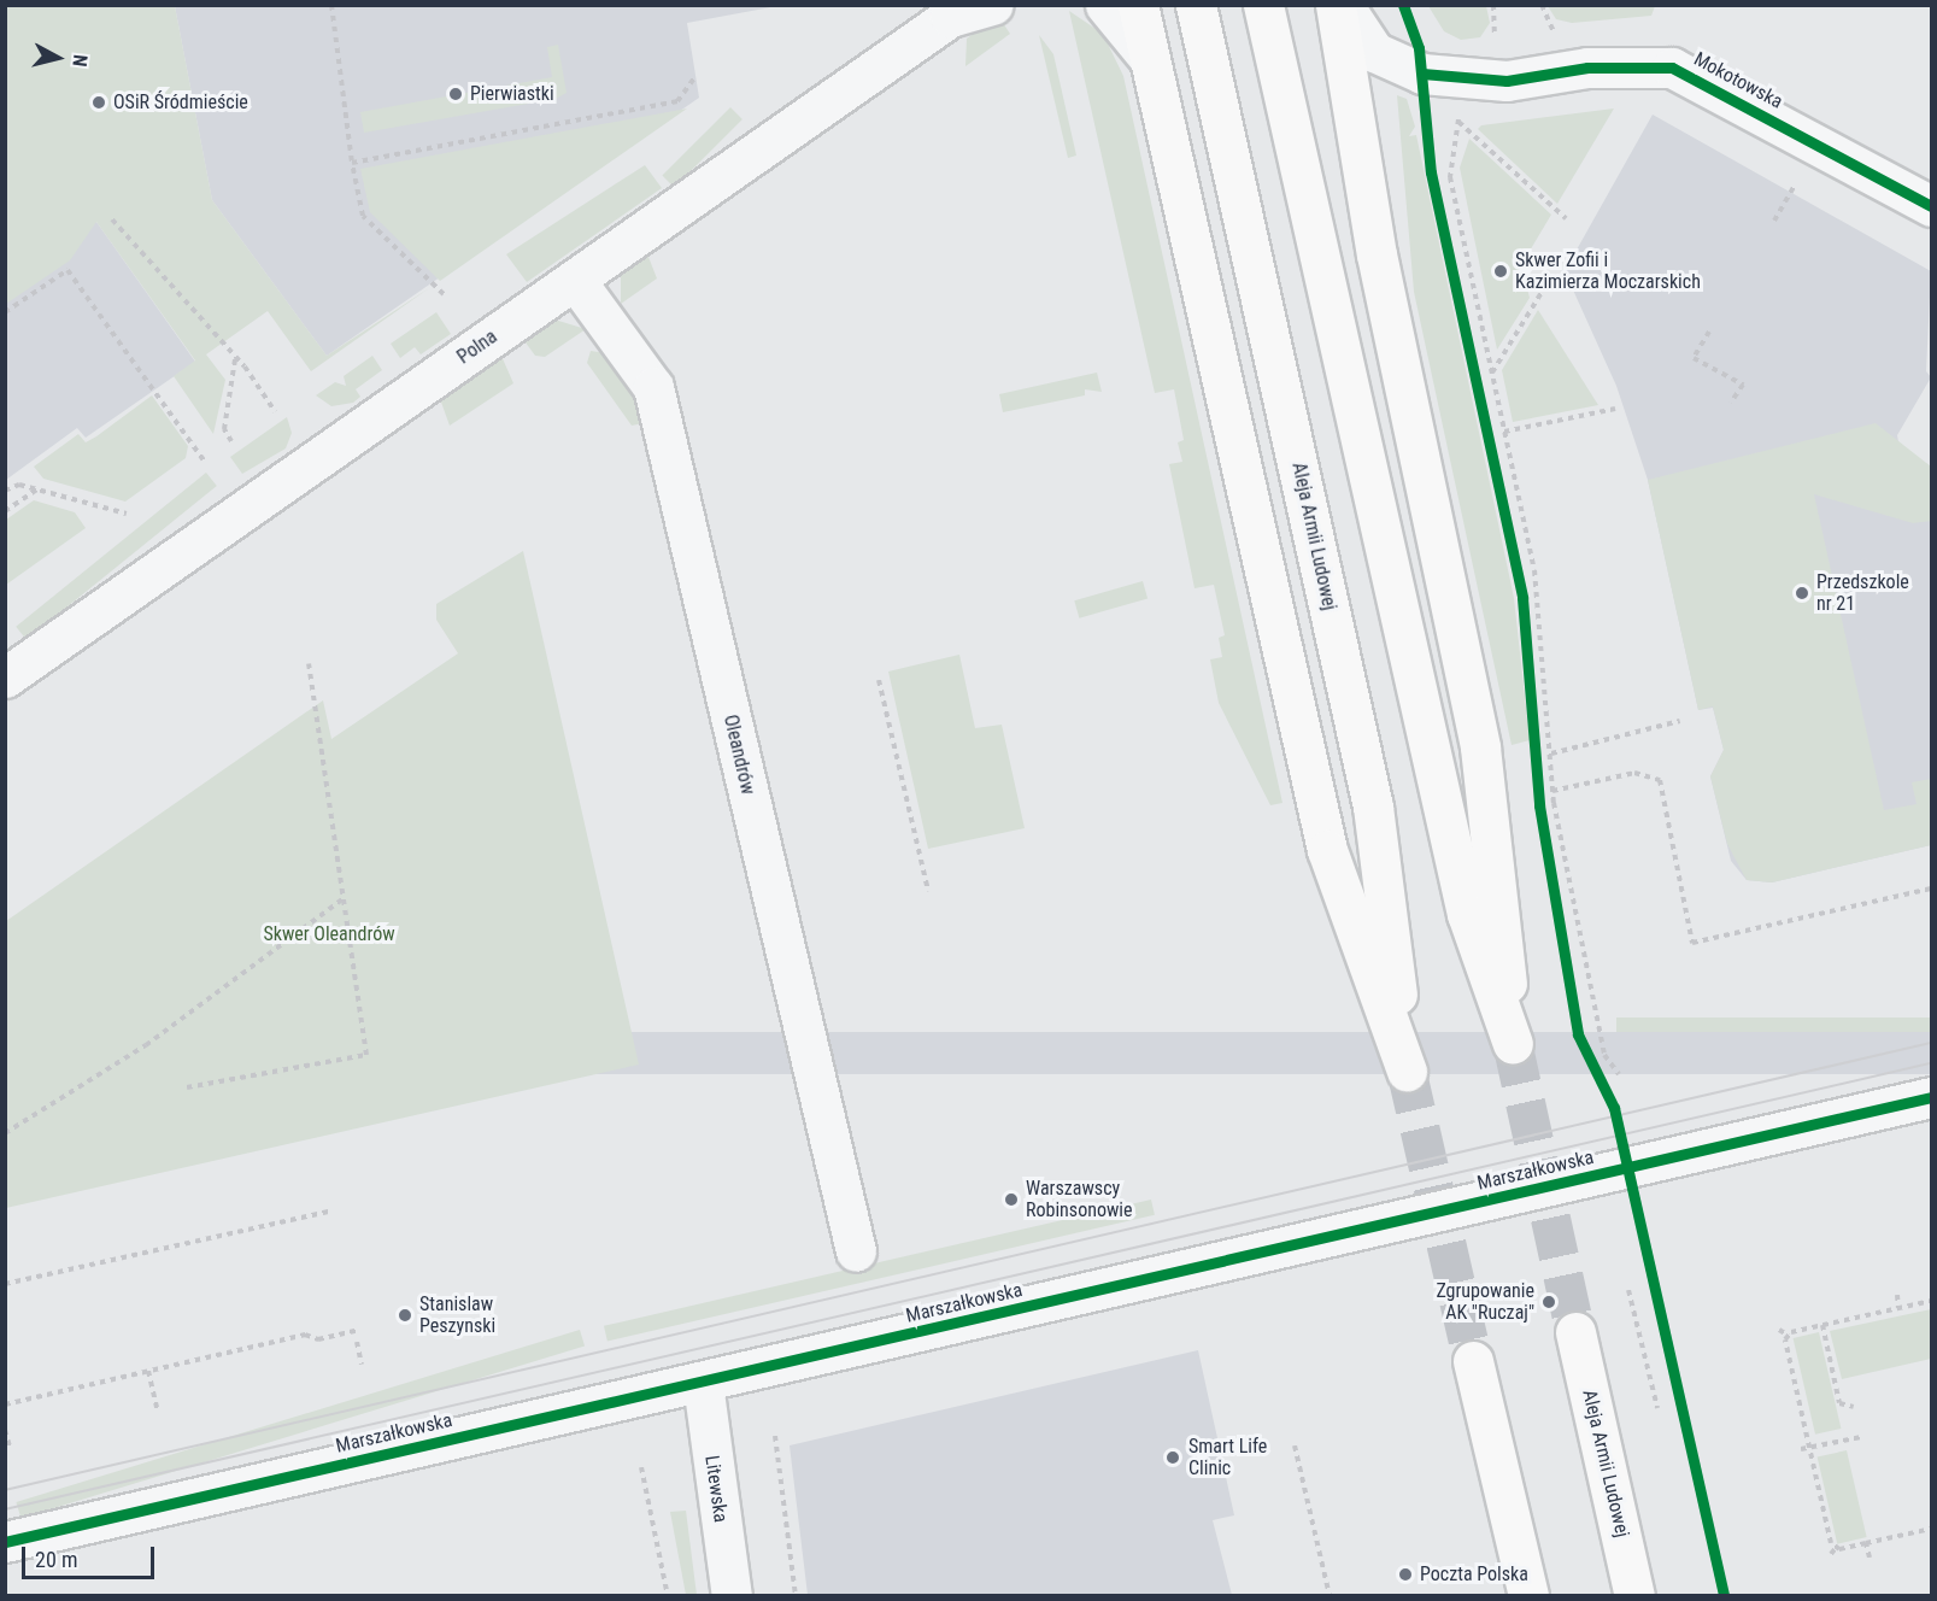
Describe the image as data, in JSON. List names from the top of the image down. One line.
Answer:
{"streets":{"main road":["Aleja Armii Ludowej"],"street":["Mokotowska","Polna","Oleandrów","Marszałkowska","Litewska"]},"crossings":[["Polna","Oleandrów"],["Marszałkowska","Litewska"]],"parks":["Skwer Oleandrów"],"places":["Pierwiastki","OSiR Śródmieście","Skwer Zofii i Kazimierza Moczarskich","Przedszkole nr 21","Warszawscy Robinsonowie","Zgrupowanie AK \"Ruczaj\"","Stanislaw Peszynski","Smart Life Clinic","Poczta Polska"],"scale_bar":"20 m","north":"right"}
